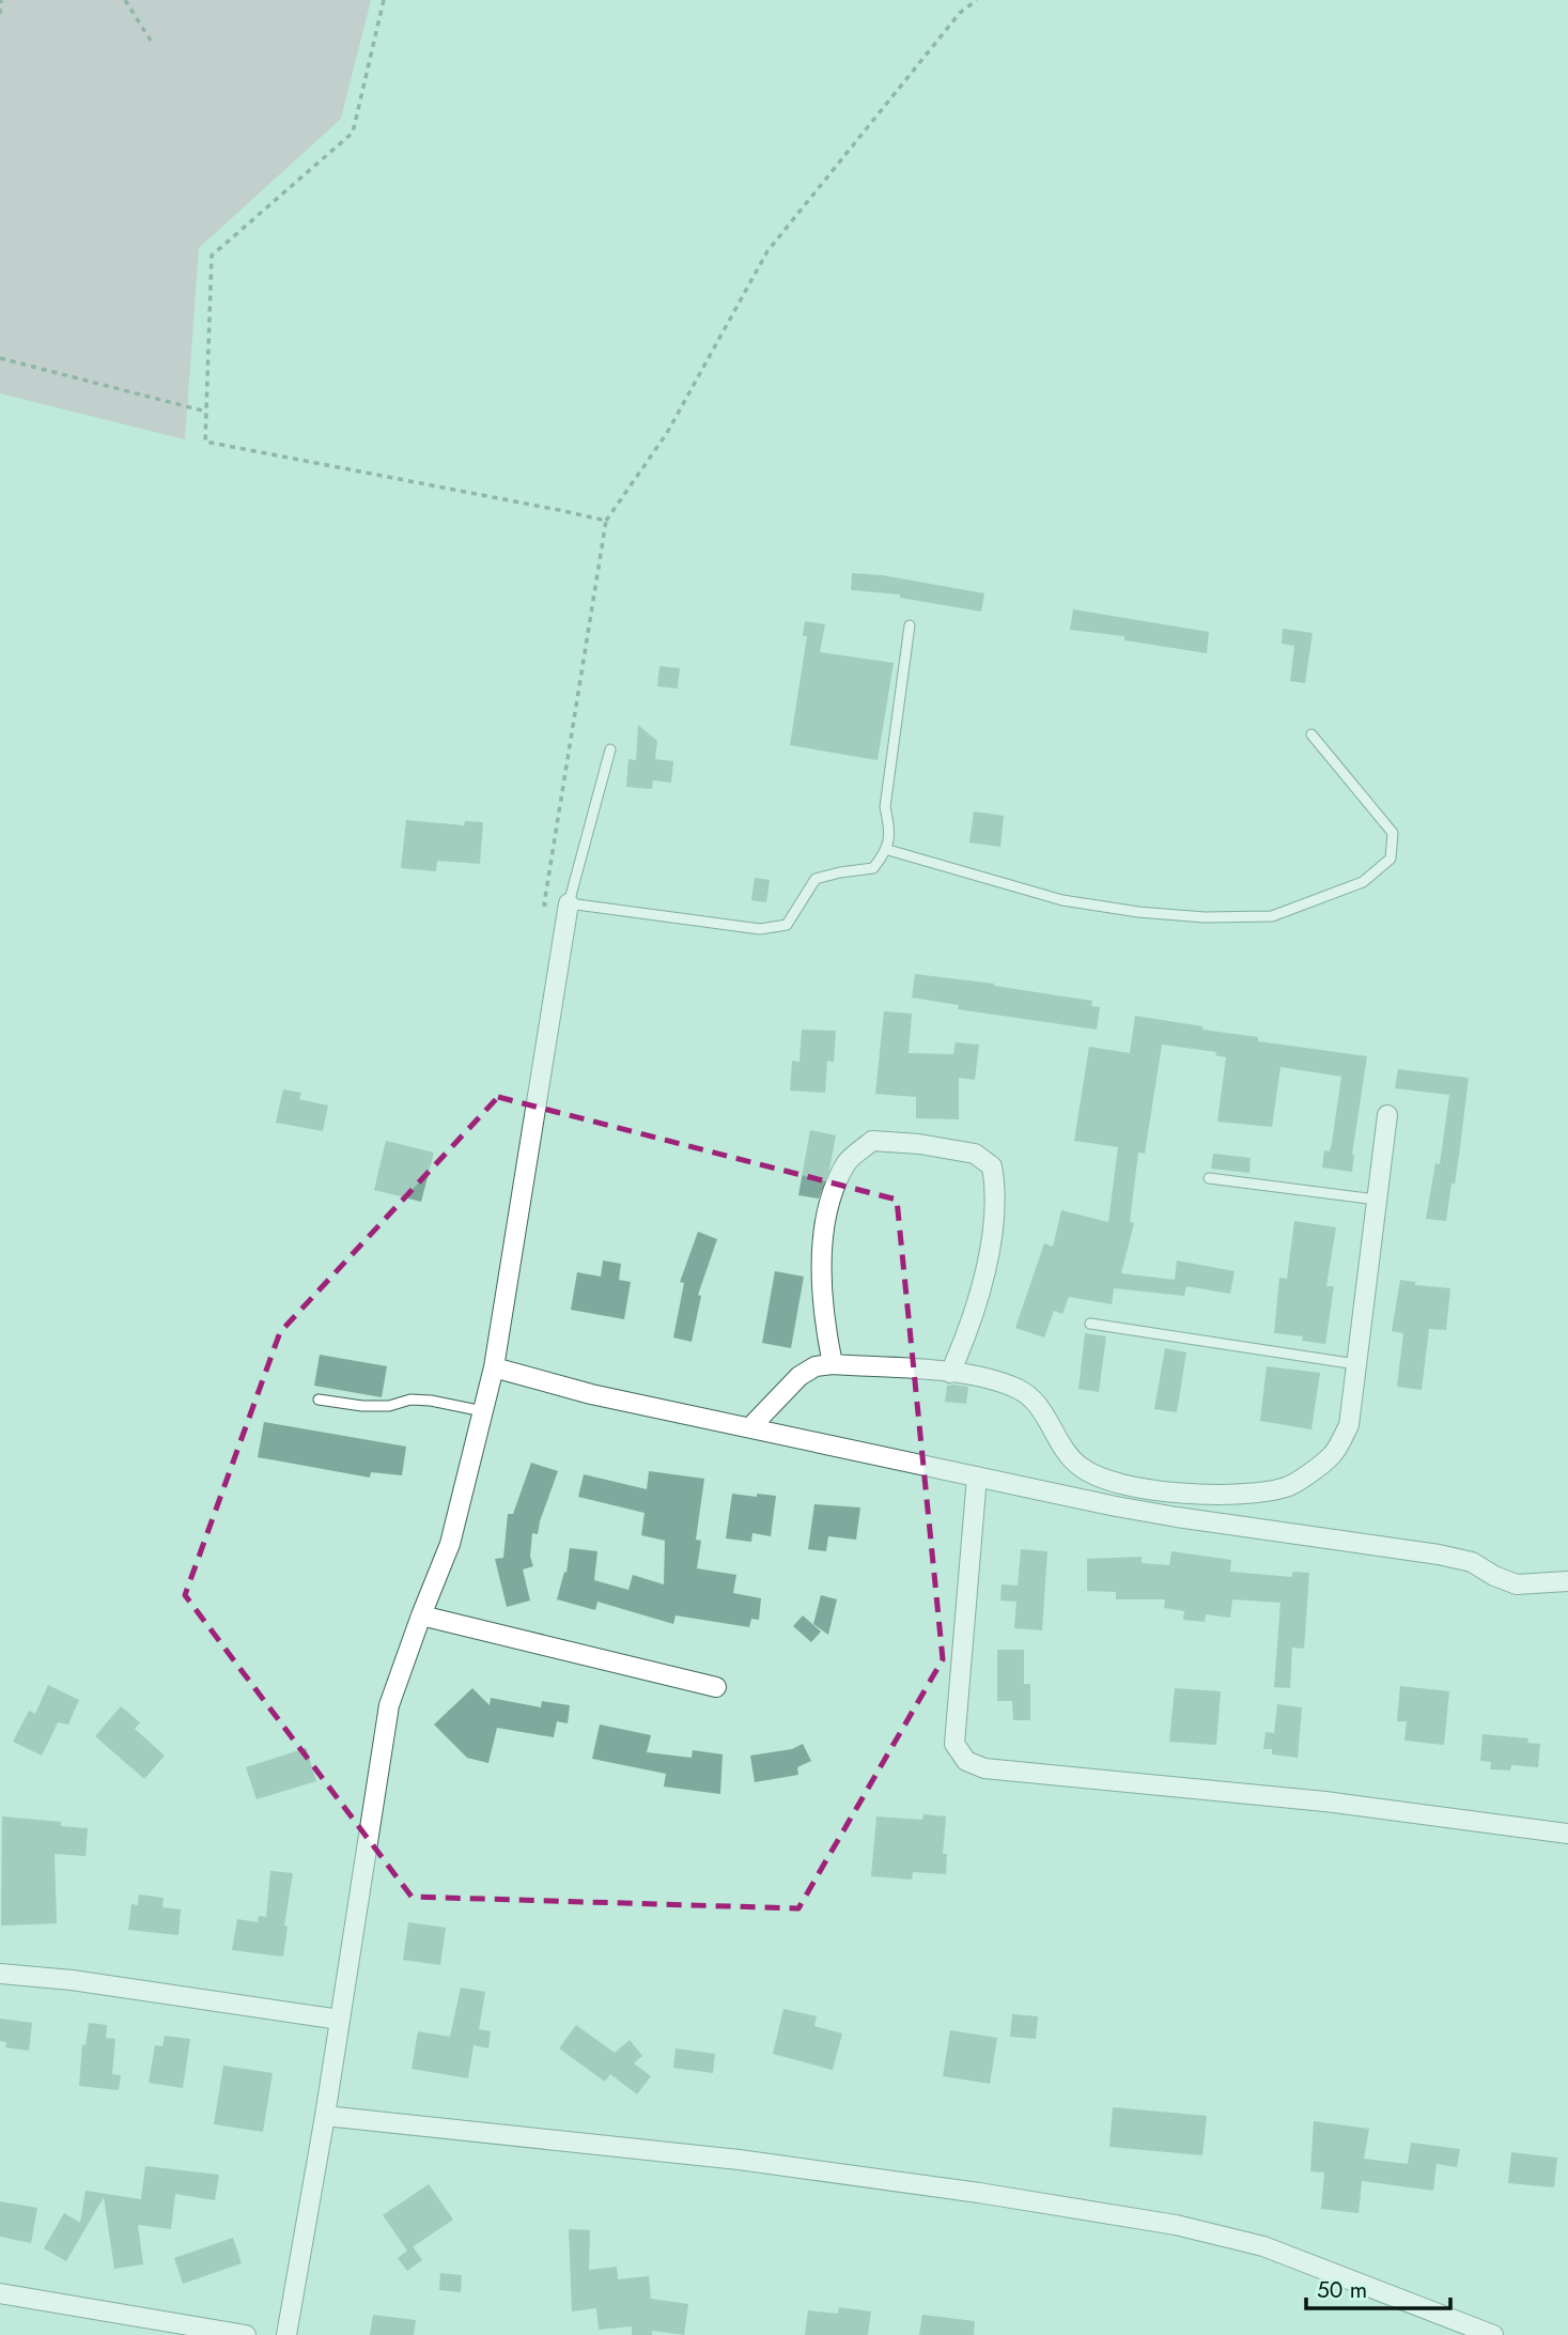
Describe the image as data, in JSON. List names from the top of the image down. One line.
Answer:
{"scale_bar":"50 m"}
